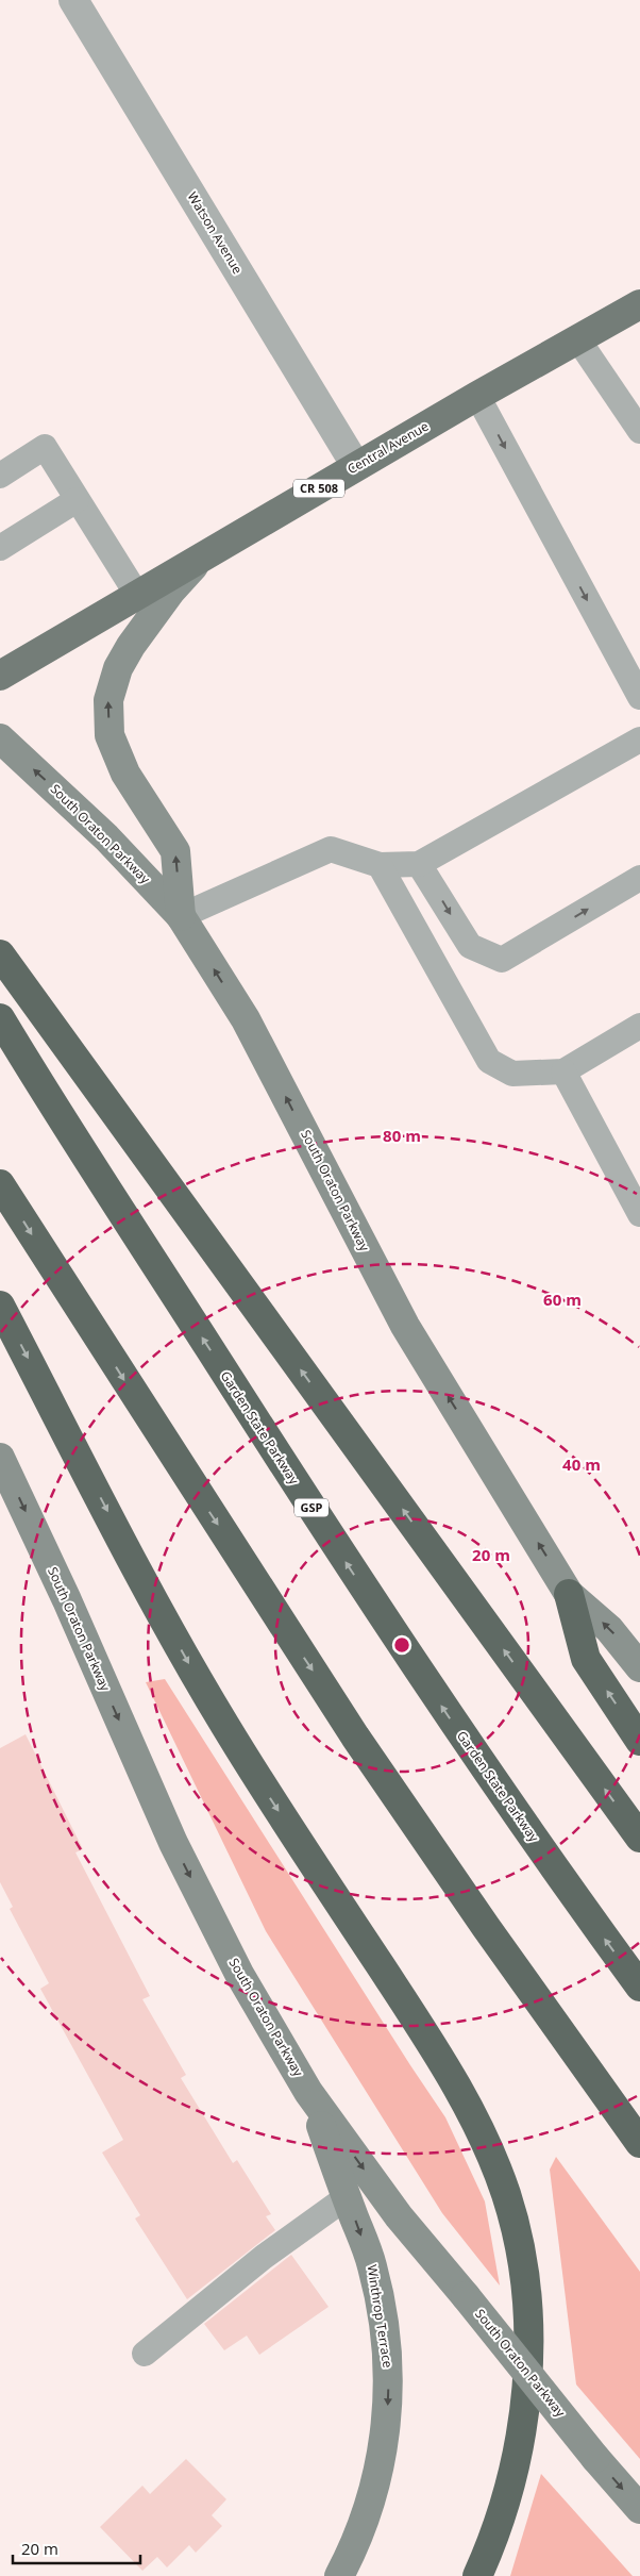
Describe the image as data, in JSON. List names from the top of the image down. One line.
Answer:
{"streets":{"highway":["Garden State Parkway","GSP"],"main road":["Central Avenue","CR 508","South Oraton Parkway","Winthrop Terrace"],"street":["Watson Avenue"]},"crossings":[["Watson Avenue","Central Avenue"],["South Oraton Parkway","Winthrop Terrace"]],"one_way":["Winthrop Terrace"],"scale_bar":"20 m","rings":["80 m","60 m","40 m","20 m"]}
